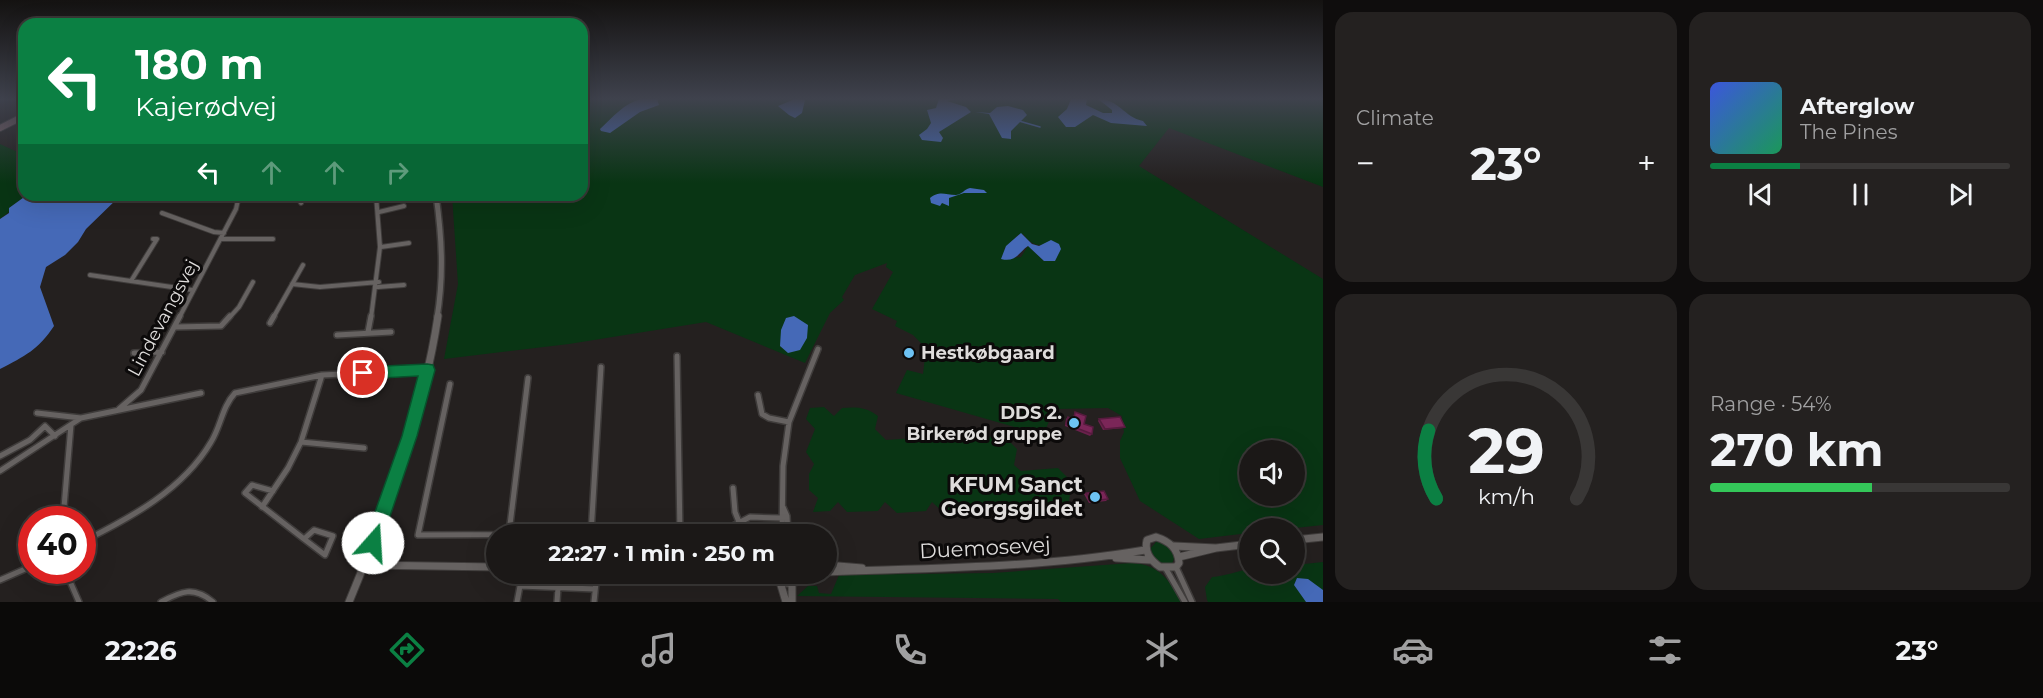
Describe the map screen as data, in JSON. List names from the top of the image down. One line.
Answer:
{"streets":{"street":["Lindevangsvej","Duemosevej"]},"places":["Hestkøbgaard","DDS 2. Birkerød gruppe","KFUM Sanct Georgsgildet"],"page":{"tile":["Climate",["Range · 54%","270 km"]],"turn":["180 m","Kajerødvej"],"song":["Afterglow","The Pines"],"heat":["−","23°","+"],"limit":"40","trip":"22:27 · 1 min · 250 m","tabs":["22:26","23°"],"gauge":["29","km/h"]}}
